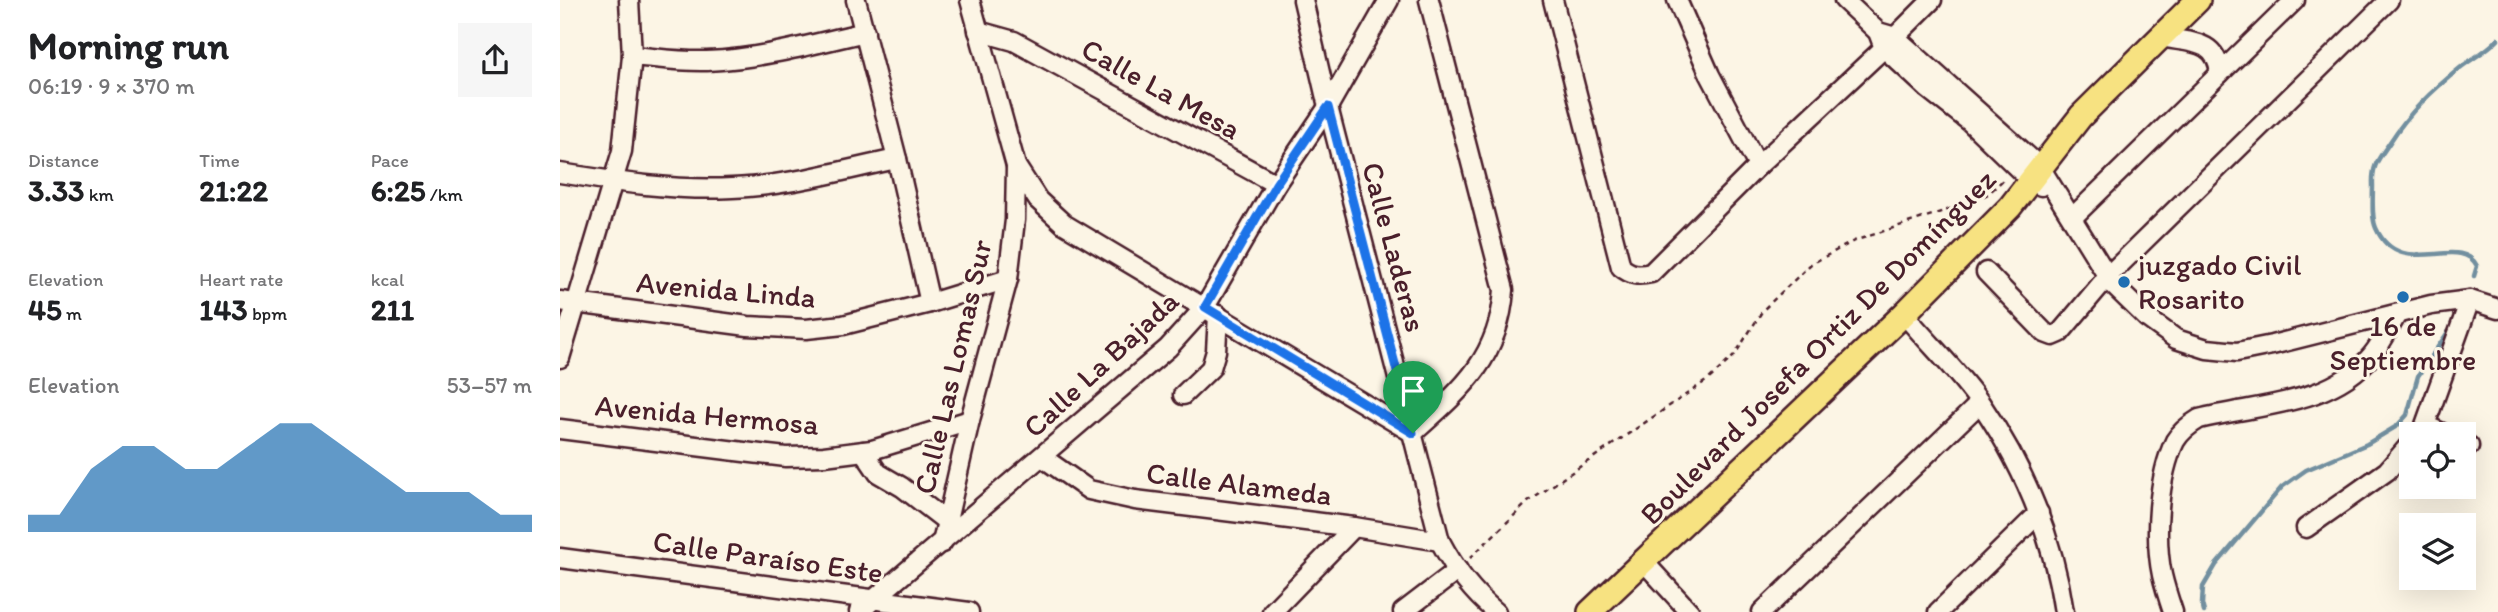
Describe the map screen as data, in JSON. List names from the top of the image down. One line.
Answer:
{"streets":{"main road":["Boulevard Josefa Ortiz De Domínguez"],"street":["Calle La Mesa","Calle Laderas","Avenida Linda","Calle La Bajada","Calle Las Lomas Sur","Avenida Hermosa","Calle Alameda","Calle Paraíso Este"]},"crossings":[["Calle La Mesa","Calle La Bajada"],["Calle La Mesa","Calle Las Lomas Sur"],["Calle Laderas","Calle La Bajada"],["Calle Laderas","Calle Alameda"],["Avenida Linda","Calle Las Lomas Sur"],["Calle La Bajada","Calle Las Lomas Sur"],["Calle La Bajada","Calle Alameda"],["Calle La Bajada","Calle Paraíso Este"],["Calle Las Lomas Sur","Avenida Hermosa"]],"places":["juzgado Civil Rosarito","16 de Septiembre"],"page":{"heading":["Morning run","06:19 · 9 × 370 m"],"stats":[["Distance","3.33 km"],["Time","21:22"],["Pace","6:25 /km"],["Elevation","45 m"],["Heart rate","143 bpm"],["kcal","211"]],"chart":["Elevation","53–57 m"]}}
